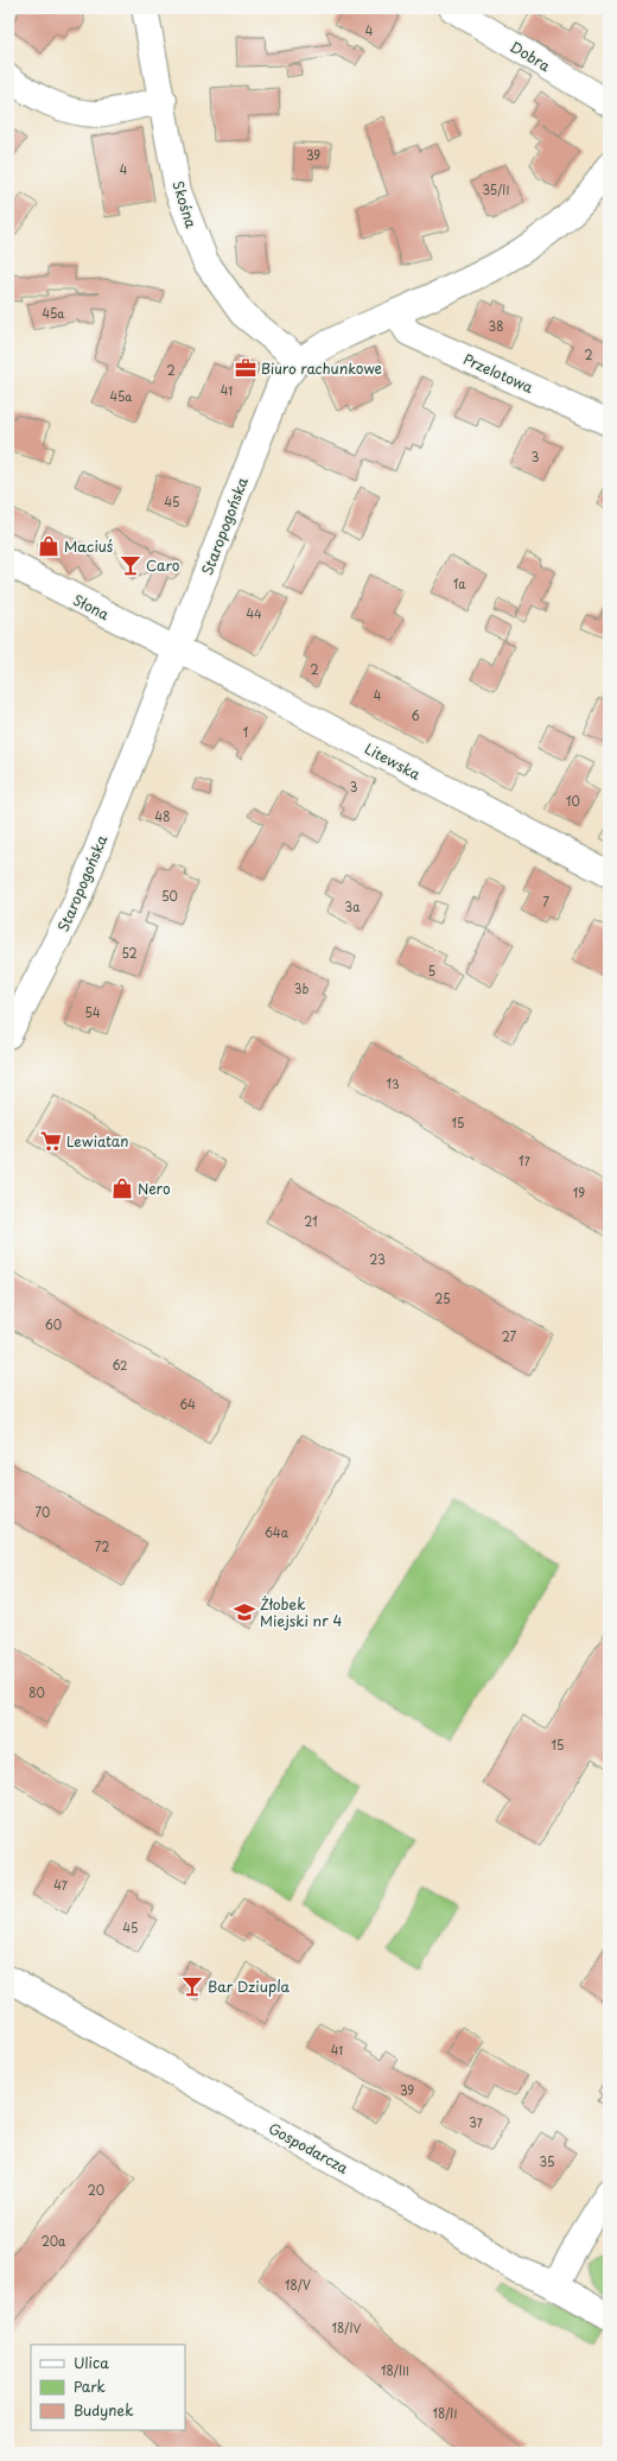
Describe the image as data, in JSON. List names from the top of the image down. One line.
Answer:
{"streets":{"street":["Dobra","Skośna","Przelotowa","Staropogońska","Słona","Litewska","Gospodarcza"]},"crossings":[["Skośna","Staropogońska"],["Przelotowa","Staropogońska"],["Staropogońska","Słona"],["Staropogońska","Litewska"],["Słona","Litewska"]],"places":{"office":["Biuro rachunkowe"],"shop":["Maciuś","Nero"],"bar":["Caro","Bar Dziupla"],"supermarket":["Lewiatan"],"school or university":["Żłobek Miejski nr 4"]},"house_numbers":["4","39","4","35/II","45a","38","2","2","41","45a","3","45","1a","44","2","4","6","1","3","10","48","50","7","3a","52","5","3b","54","13","15","17","19","21","23","25","60","27","62","64","70","64a","72","80","15","47","45","41","39","37","35","20","20a","18/V","18/IV","18/III","18/II"],"legend":["Ulica","Park","Budynek"]}
